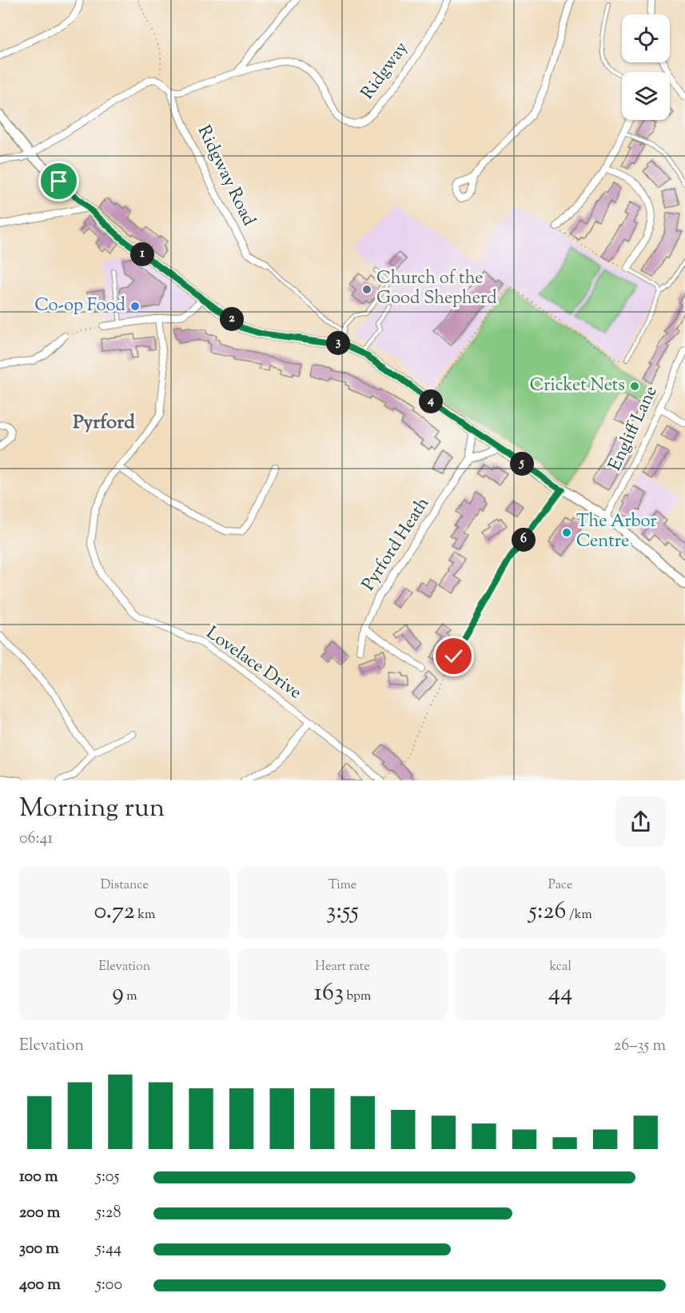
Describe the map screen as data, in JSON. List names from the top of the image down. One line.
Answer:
{"streets":{"street":["Ridgway","Ridgway Road","Engliff Lane","Pyrford Heath","Lovelace Drive"]},"crossings":[["Ridgway","Ridgway Road"]],"districts":["Pyrford"],"places":["Church of the Good Shepherd","Co-op Food","Cricket Nets","The Arbor Centre"],"page":{"pins":["1","2","3","4","5","6"],"heading":["Morning run","06:41"],"stats":[["Distance","0.72 km"],["Time","3:55"],["Pace","5:26 /km"],["Elevation","9 m"],["Heart rate","163 bpm"],["kcal","44"]],"chart":["Elevation","26–35 m"],"list":[{"name":"100 m","note":"5:05"},{"name":"200 m","note":"5:28"},{"name":"300 m","note":"5:44"},{"name":"400 m","note":"5:00"}]}}
